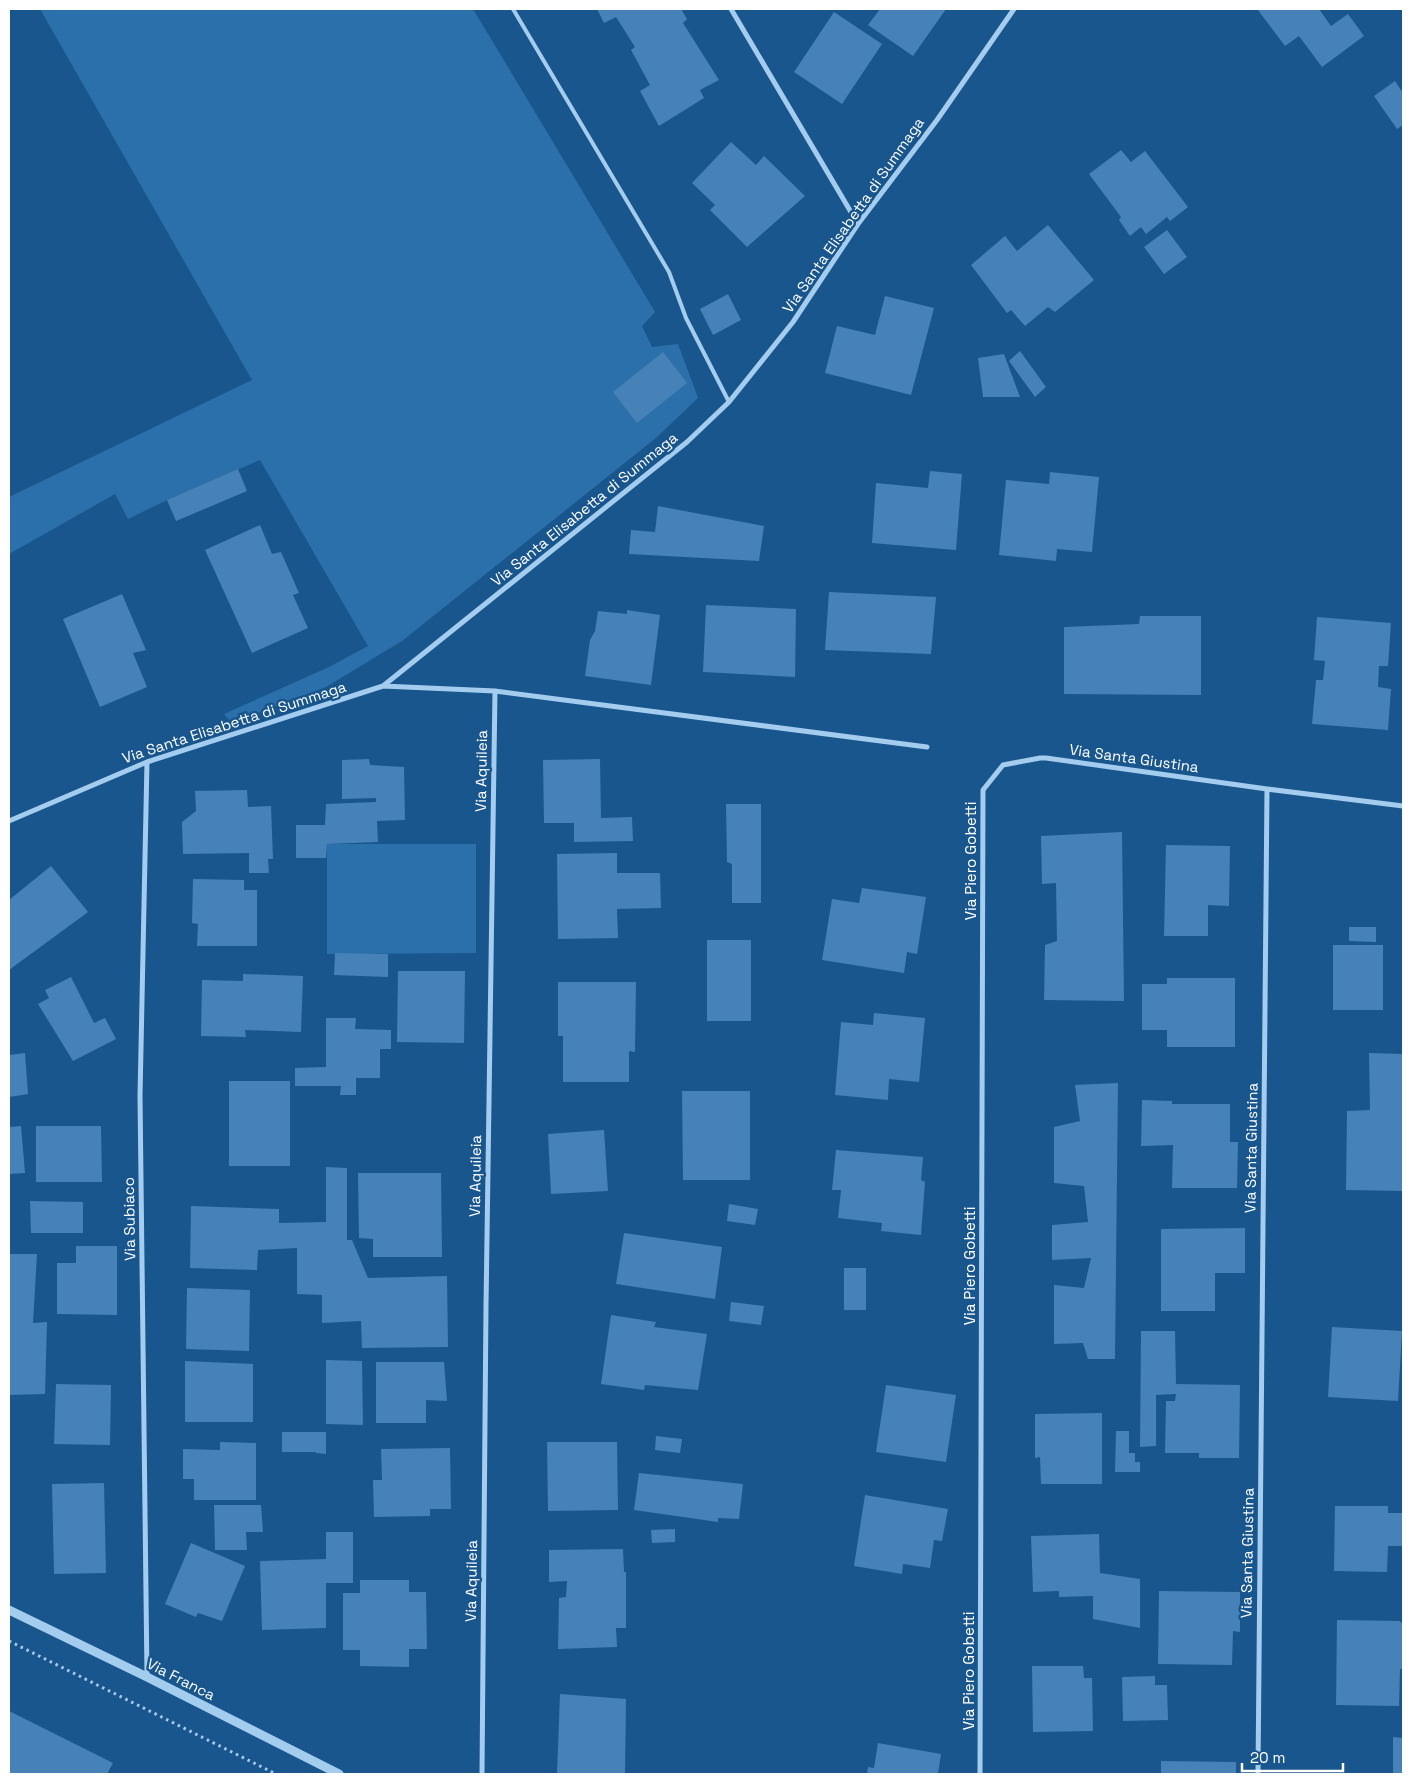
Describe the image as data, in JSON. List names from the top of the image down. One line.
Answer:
{"streets":{"street":["Via Santa Elisabetta di Summaga","Via Santa Giustina","Via Aquileia","Via Piero Gobetti","Via Subiaco","Via Franca"]},"crossings":[["Via Santa Elisabetta di Summaga","Via Subiaco"],["Via Santa Giustina","Via Piero Gobetti"],["Via Subiaco","Via Franca"]],"scale_bar":"20 m"}
